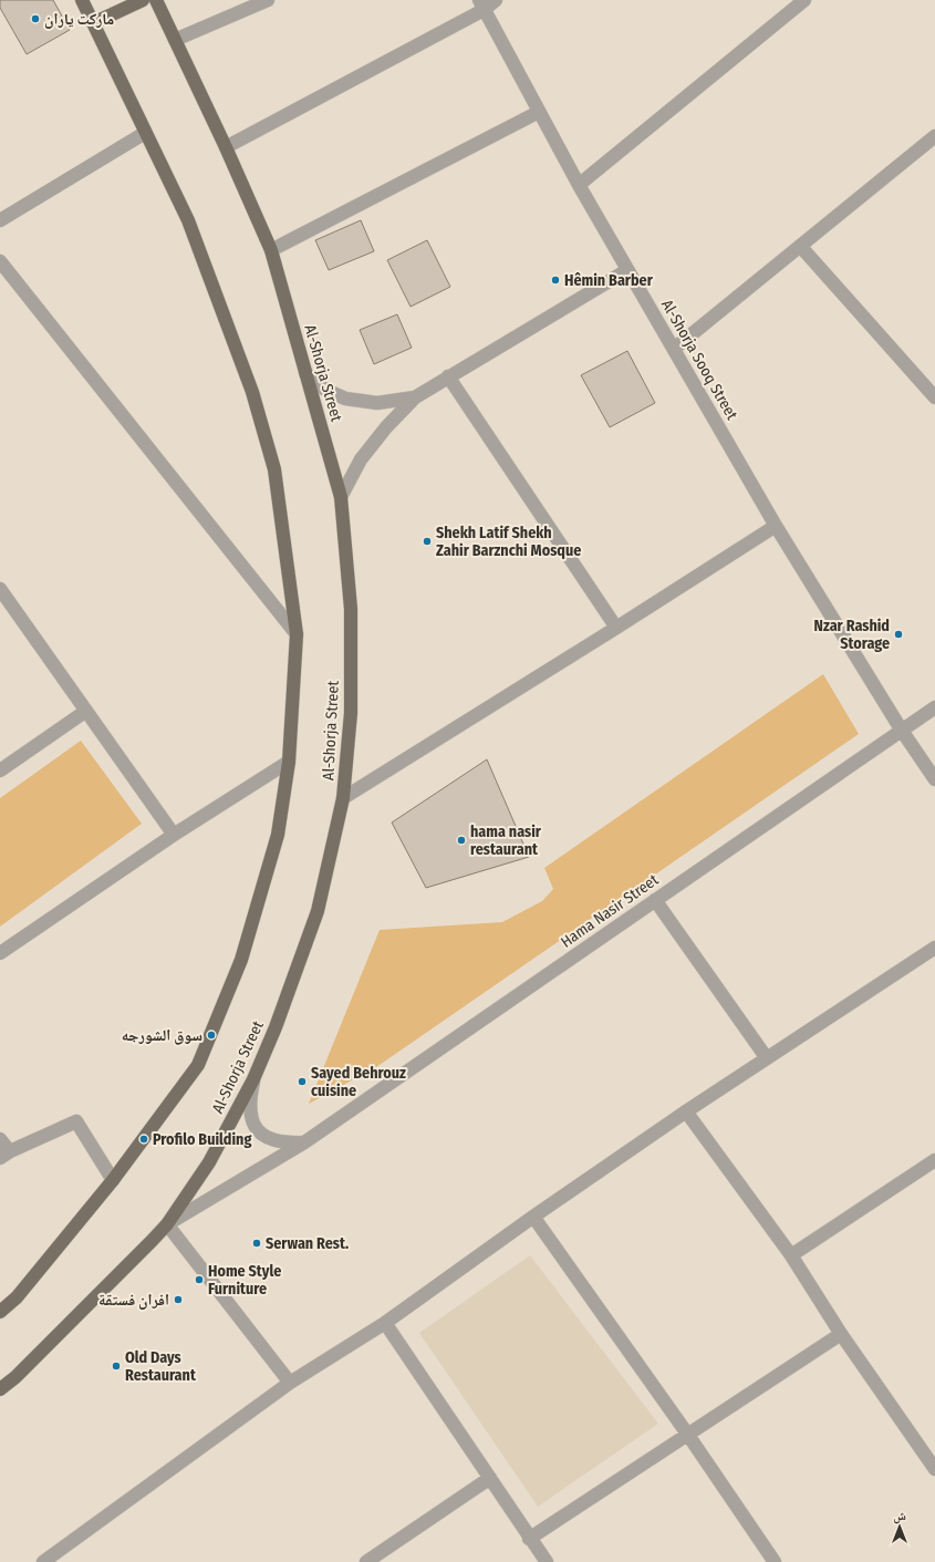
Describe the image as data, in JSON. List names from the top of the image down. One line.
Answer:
{"streets":{"main road":["Al-Shorja Street"],"street":["Al-Shorja Sooq Street","Hama Nasir Street"]},"crossings":[["Al-Shorja Sooq Street","Hama Nasir Street"],["Al-Shorja Street","Hama Nasir Street"]],"places":["مارکت یاران","Hêmin Barber","Shekh Latif Shekh Zahir Barznchi Mosque","Nzar Rashid Storage","hama nasir restaurant","سوق الشورجه","Sayed Behrouz cuisine","Profilo Building","Serwan Rest.","Home Style Furniture","افران فستقة","Old Days Restaurant"],"north":"top"}
